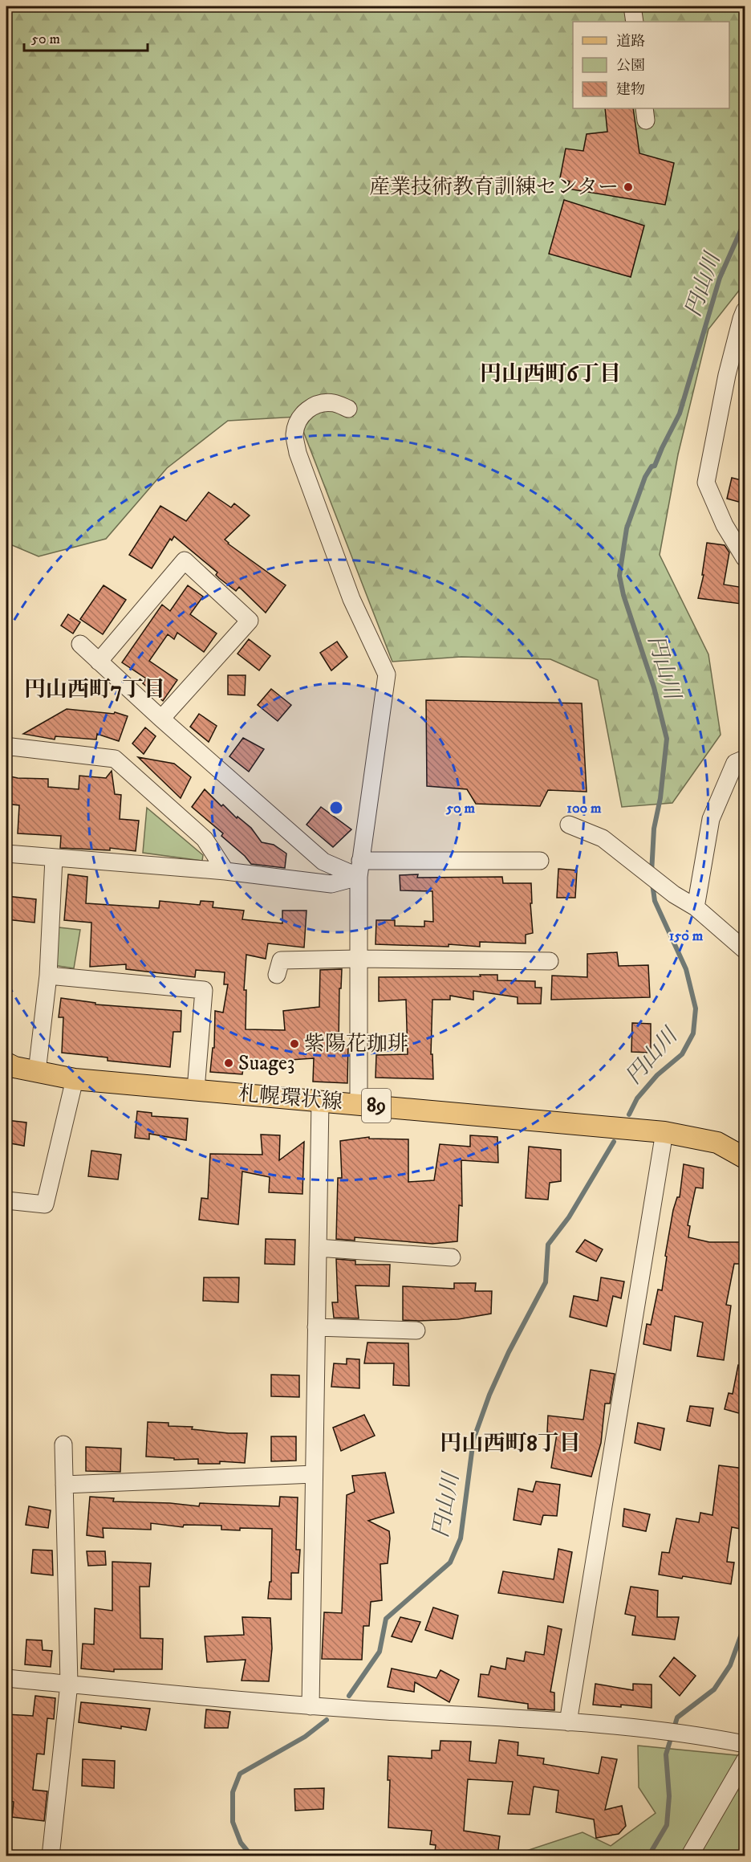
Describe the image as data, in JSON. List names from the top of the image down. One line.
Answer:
{"streets":{"main road":["札幌環状線","89"]},"districts":["円山西町6丁目","円山西町7丁目","円山西町8丁目"],"water":["円山川"],"places":["産業技術教育訓練センター","紫陽花珈琲","Suage3"],"legend":["道路","公園","建物"],"scale_bar":"50 m","rings":["50 m","100 m","150 m"]}
